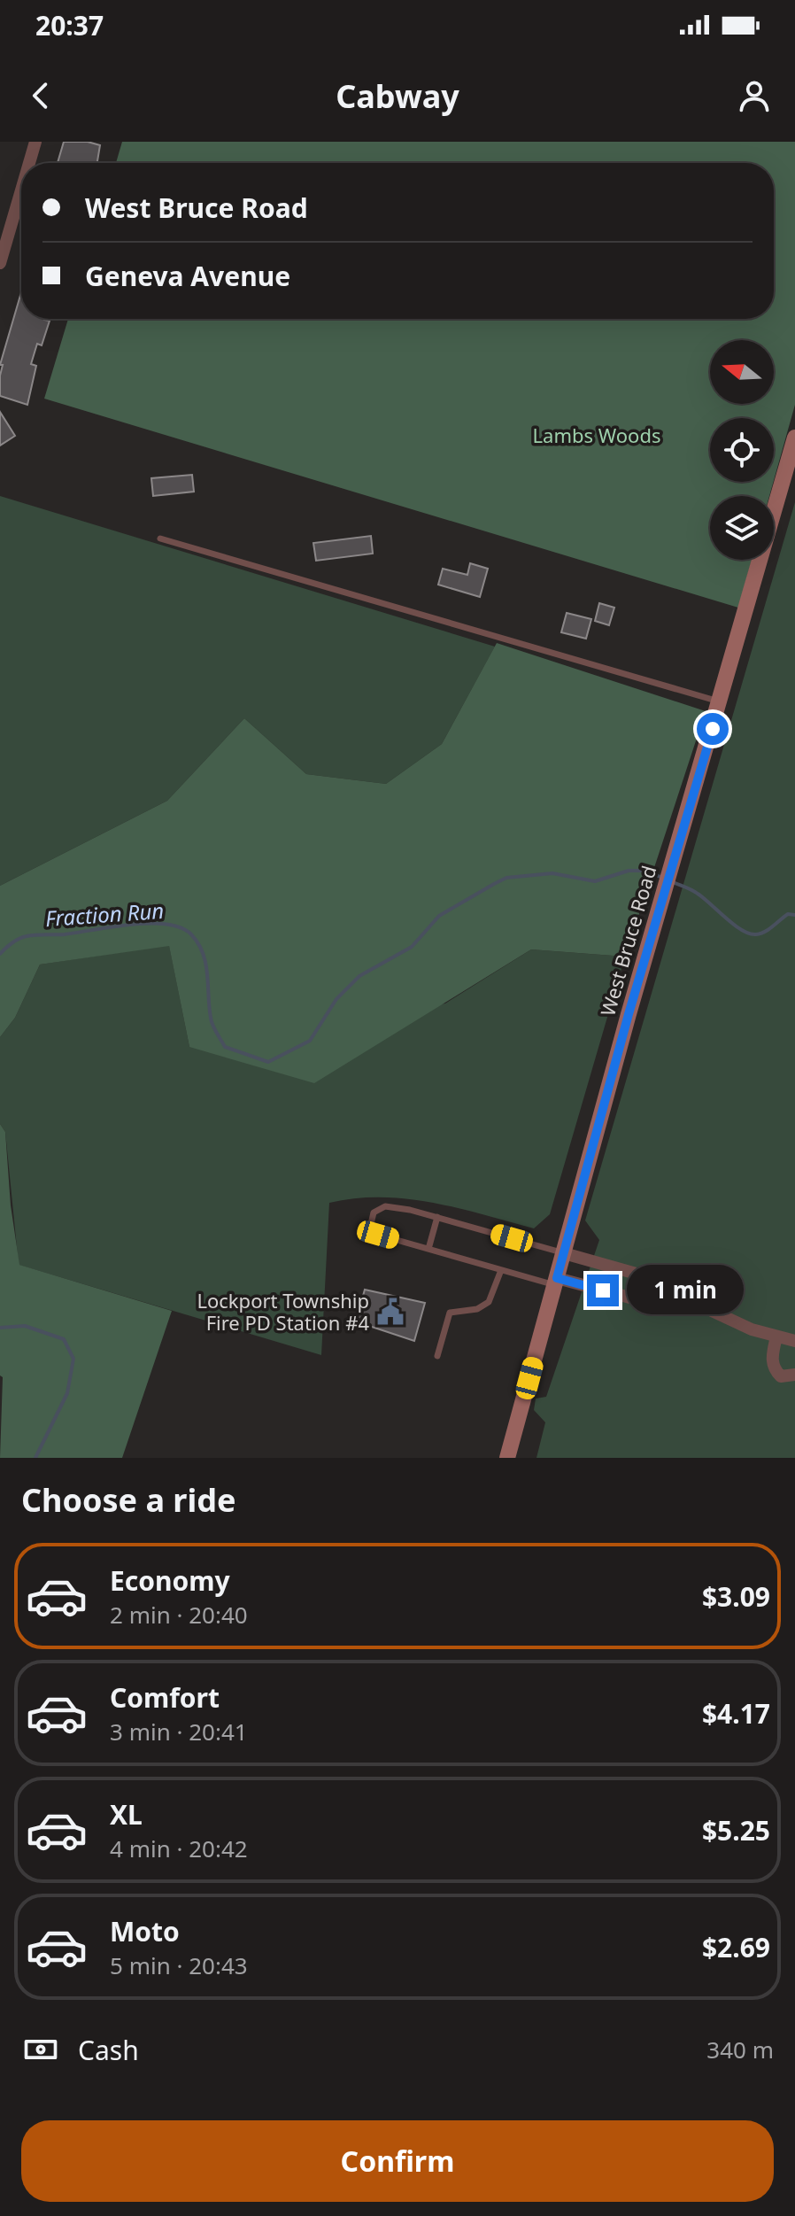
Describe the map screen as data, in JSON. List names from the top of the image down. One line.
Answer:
{"streets":{"street":["West Bruce Road"]},"water":["Fraction Run"],"parks":["Lambs Woods"],"places":{"public building":["Lockport Township Fire PD Station #4"]},"north":"left","page":{"status":"20:37","header":"Cabway","banner":["West Bruce Road","Geneva Avenue"],"bubble":"1 min","heading":"Choose a ride","list":[{"name":"Economy","note":"2 min · 20:40","value":"$3.09"},{"name":"Comfort","note":"3 min · 20:41","value":"$4.17"},{"name":"XL","note":"4 min · 20:42","value":"$5.25"},{"name":"Moto","note":"5 min · 20:43","value":"$2.69"}],"pay":["Cash","340 m"],"buttons":"Confirm"}}
